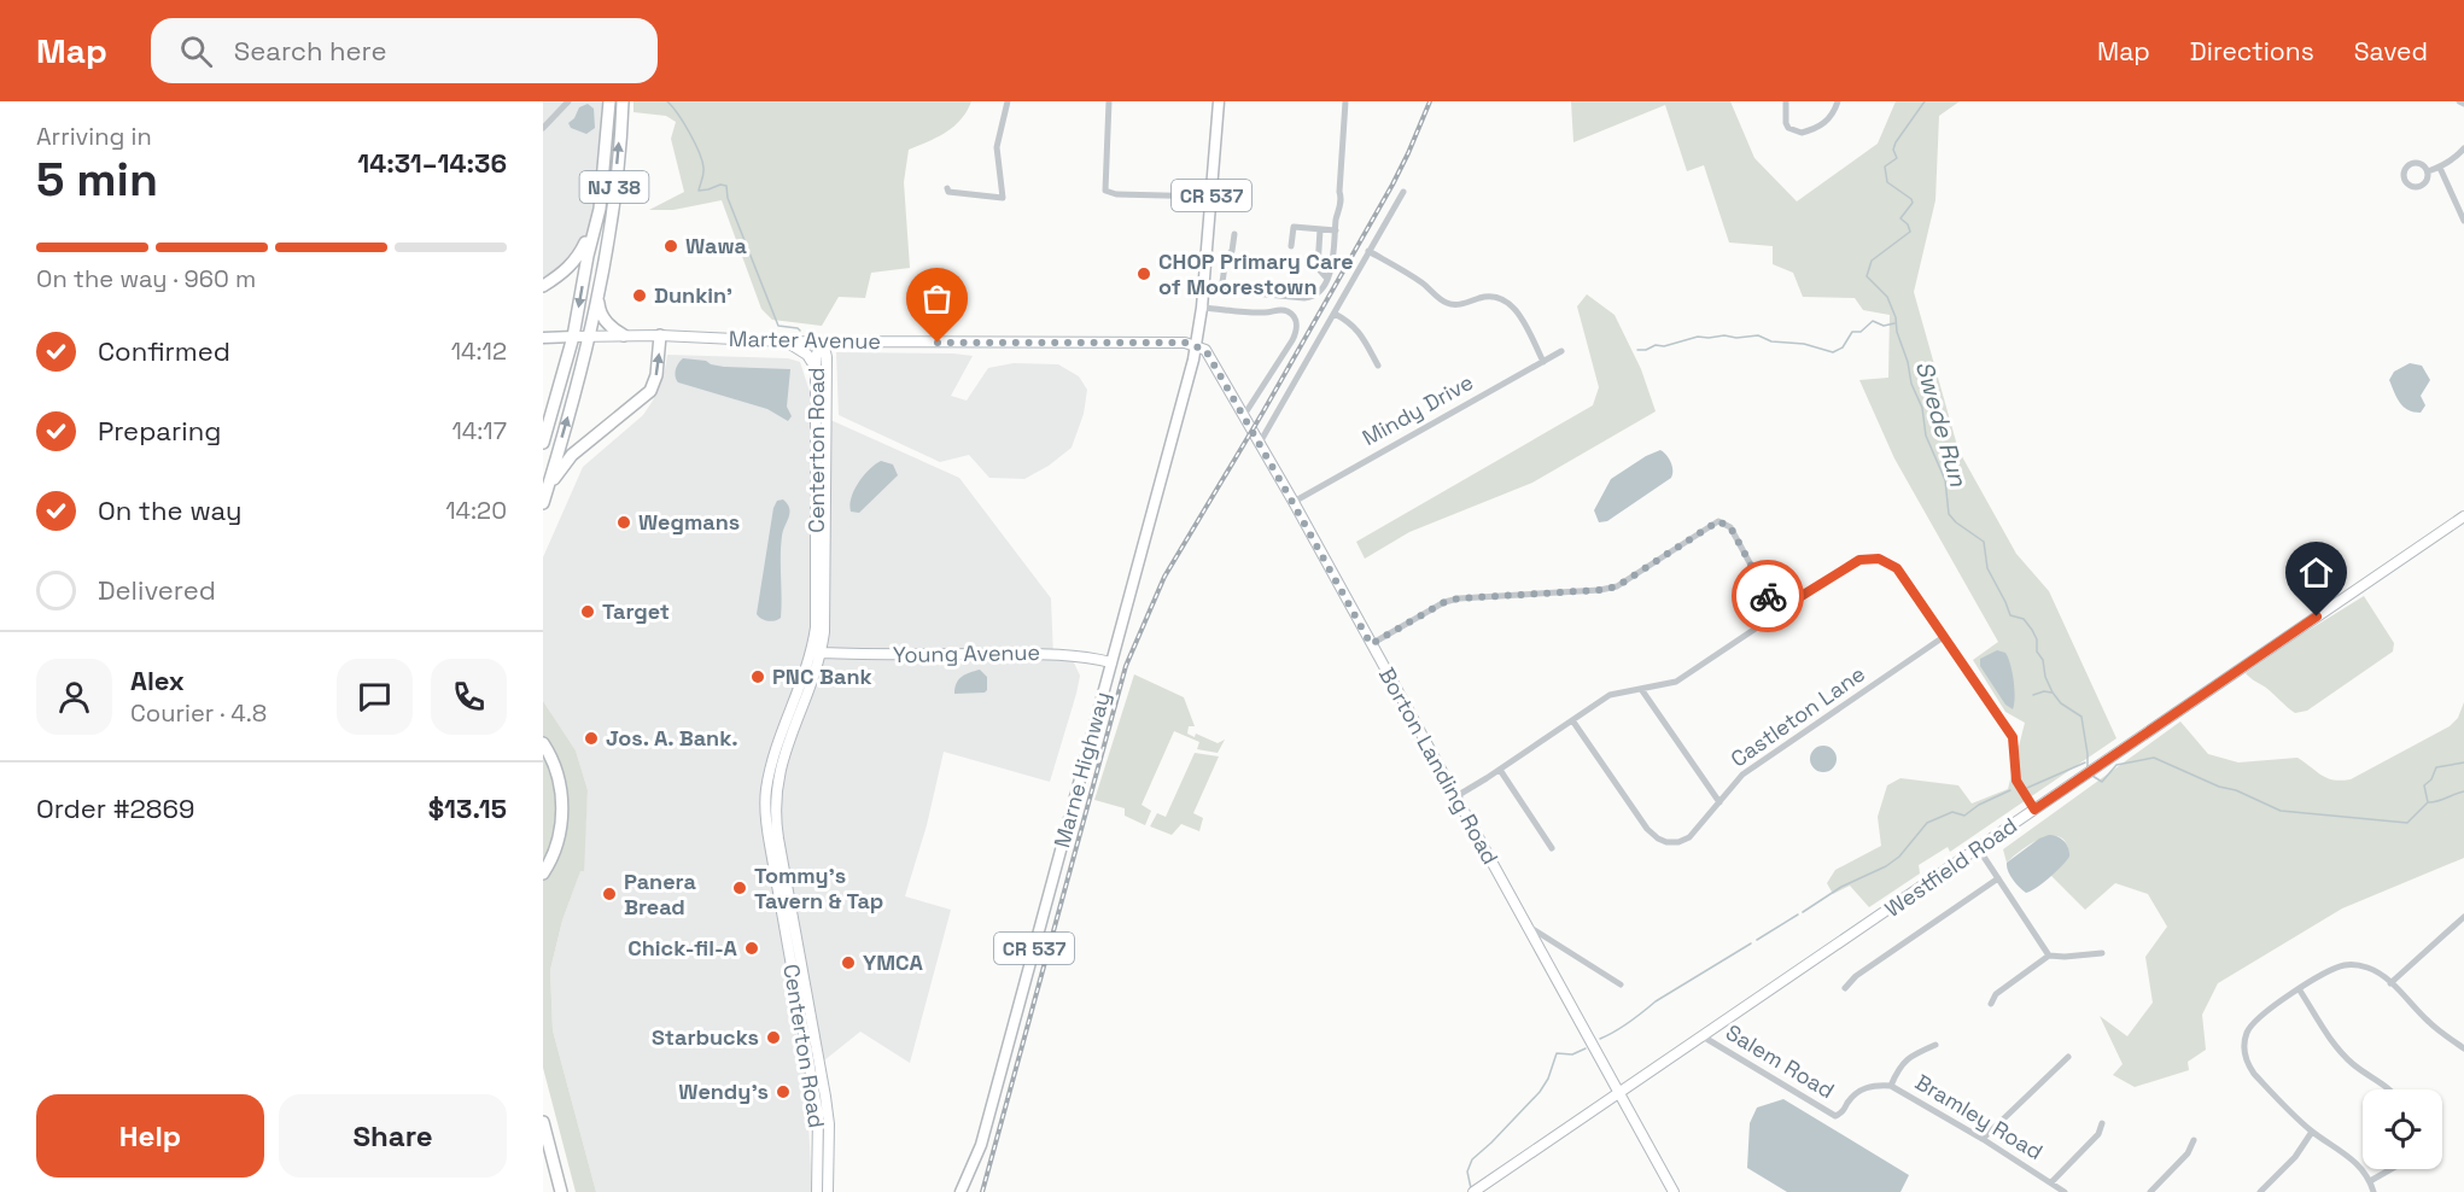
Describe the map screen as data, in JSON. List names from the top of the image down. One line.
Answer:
{"streets":{"highway":["NJ 38"],"main road":["CR 537","Marter Avenue","Marne Highway"],"street":["Mindy Drive","Centerton Road","Young Avenue","Castleton Lane","Borton Landing Road","Westfield Road","Salem Road","Bramley Road"]},"crossings":[["NJ 38","Marter Avenue"],["CR 537","Marter Avenue"],["CR 537","Borton Landing Road"],["CR 537","Marne Highway"],["Marter Avenue","Centerton Road"],["Marter Avenue","Borton Landing Road"],["Marter Avenue","Marne Highway"],["Mindy Drive","Borton Landing Road"],["Centerton Road","Young Avenue"],["Young Avenue","Marne Highway"],["Borton Landing Road","Marne Highway"],["Borton Landing Road","Westfield Road"],["Westfield Road","Salem Road"],["Salem Road","Bramley Road"]],"water":["Swede Run"],"places":["Wawa","CHOP Primary Care of Moorestown","Dunkin'","Wegmans","Target","PNC Bank","Jos. A. Bank.","Tommy's Tavern & Tap","Panera Bread","Chick-fil-A","YMCA","Starbucks","Wendy's"],"page":{"header":"Map","search":"Search here","nav":["Map","Directions","Saved"],"heading":["5 min","Arriving in","14:31–14:36"],"panel":["Alex","Courier · 4.8","Order #2869","$13.15"],"bar":"On the way · 960 m","list":[["Confirmed","14:12"],["Preparing","14:17"],["On the way","14:20"],"Delivered"],"buttons":["Help","Share"]}}
